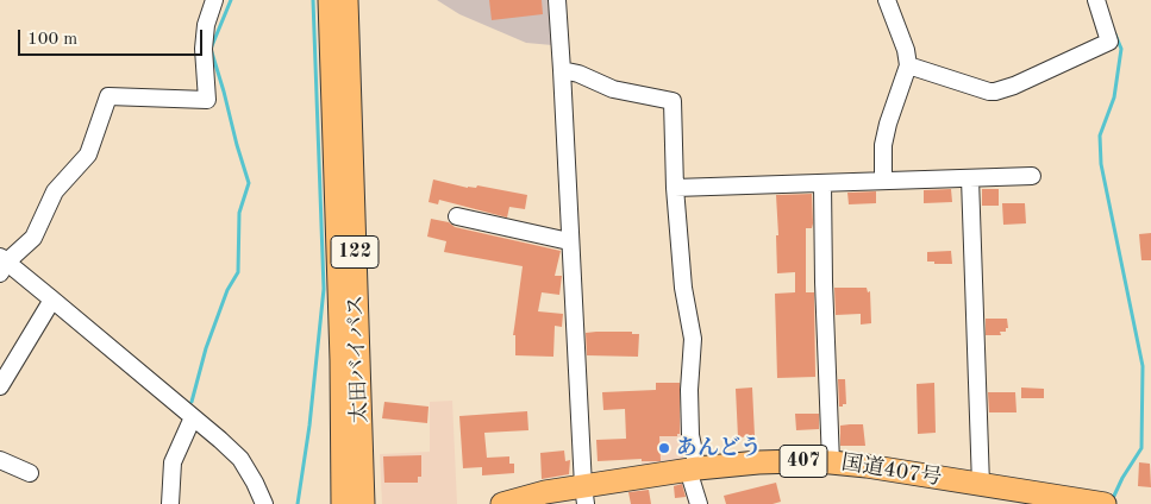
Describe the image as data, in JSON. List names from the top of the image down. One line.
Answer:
{"streets":{"highway":["122","太田バイパス","407","国道407号"]},"places":["あんどう"],"scale_bar":"100 m"}
